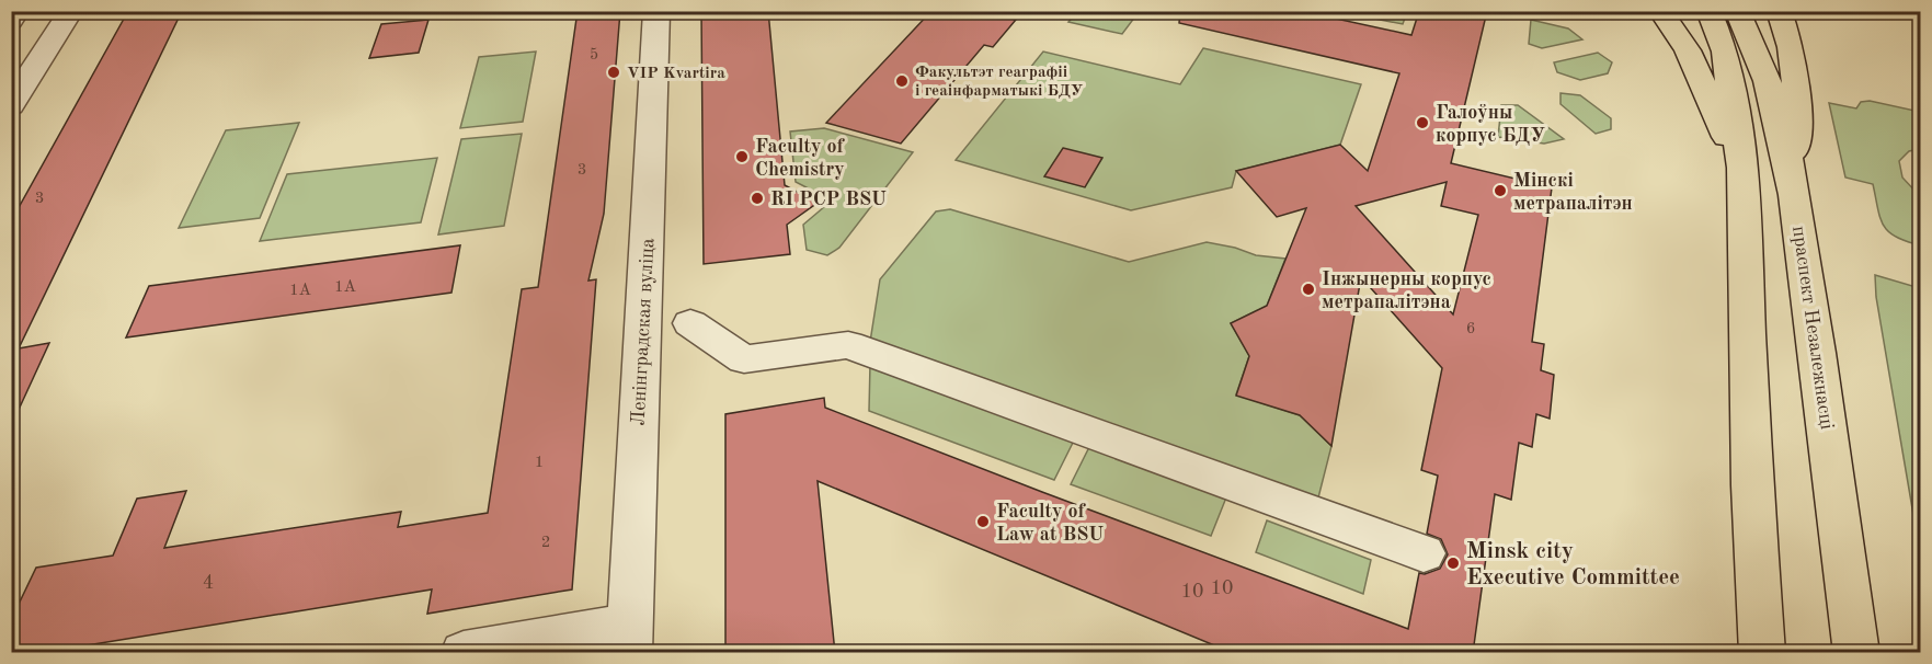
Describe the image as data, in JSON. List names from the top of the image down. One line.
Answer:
{"streets":{"main road":["праспект Незалежнасці"],"street":["Ленінградская вуліца"]},"places":["VIP Kvartira","Факультэт геаграфіі і геаінфарматыкі БДУ","Галоўны корпус БДУ","Faculty of Chemistry","Мінскі метрапалітэн","RI PCP BSU","Інжынерны корпус метрапалітэна","Faculty of Law at BSU","Minsk city Executive Committee"],"house_numbers":["5","3","3","1А","1А","6","1","2","4","10","10"]}
